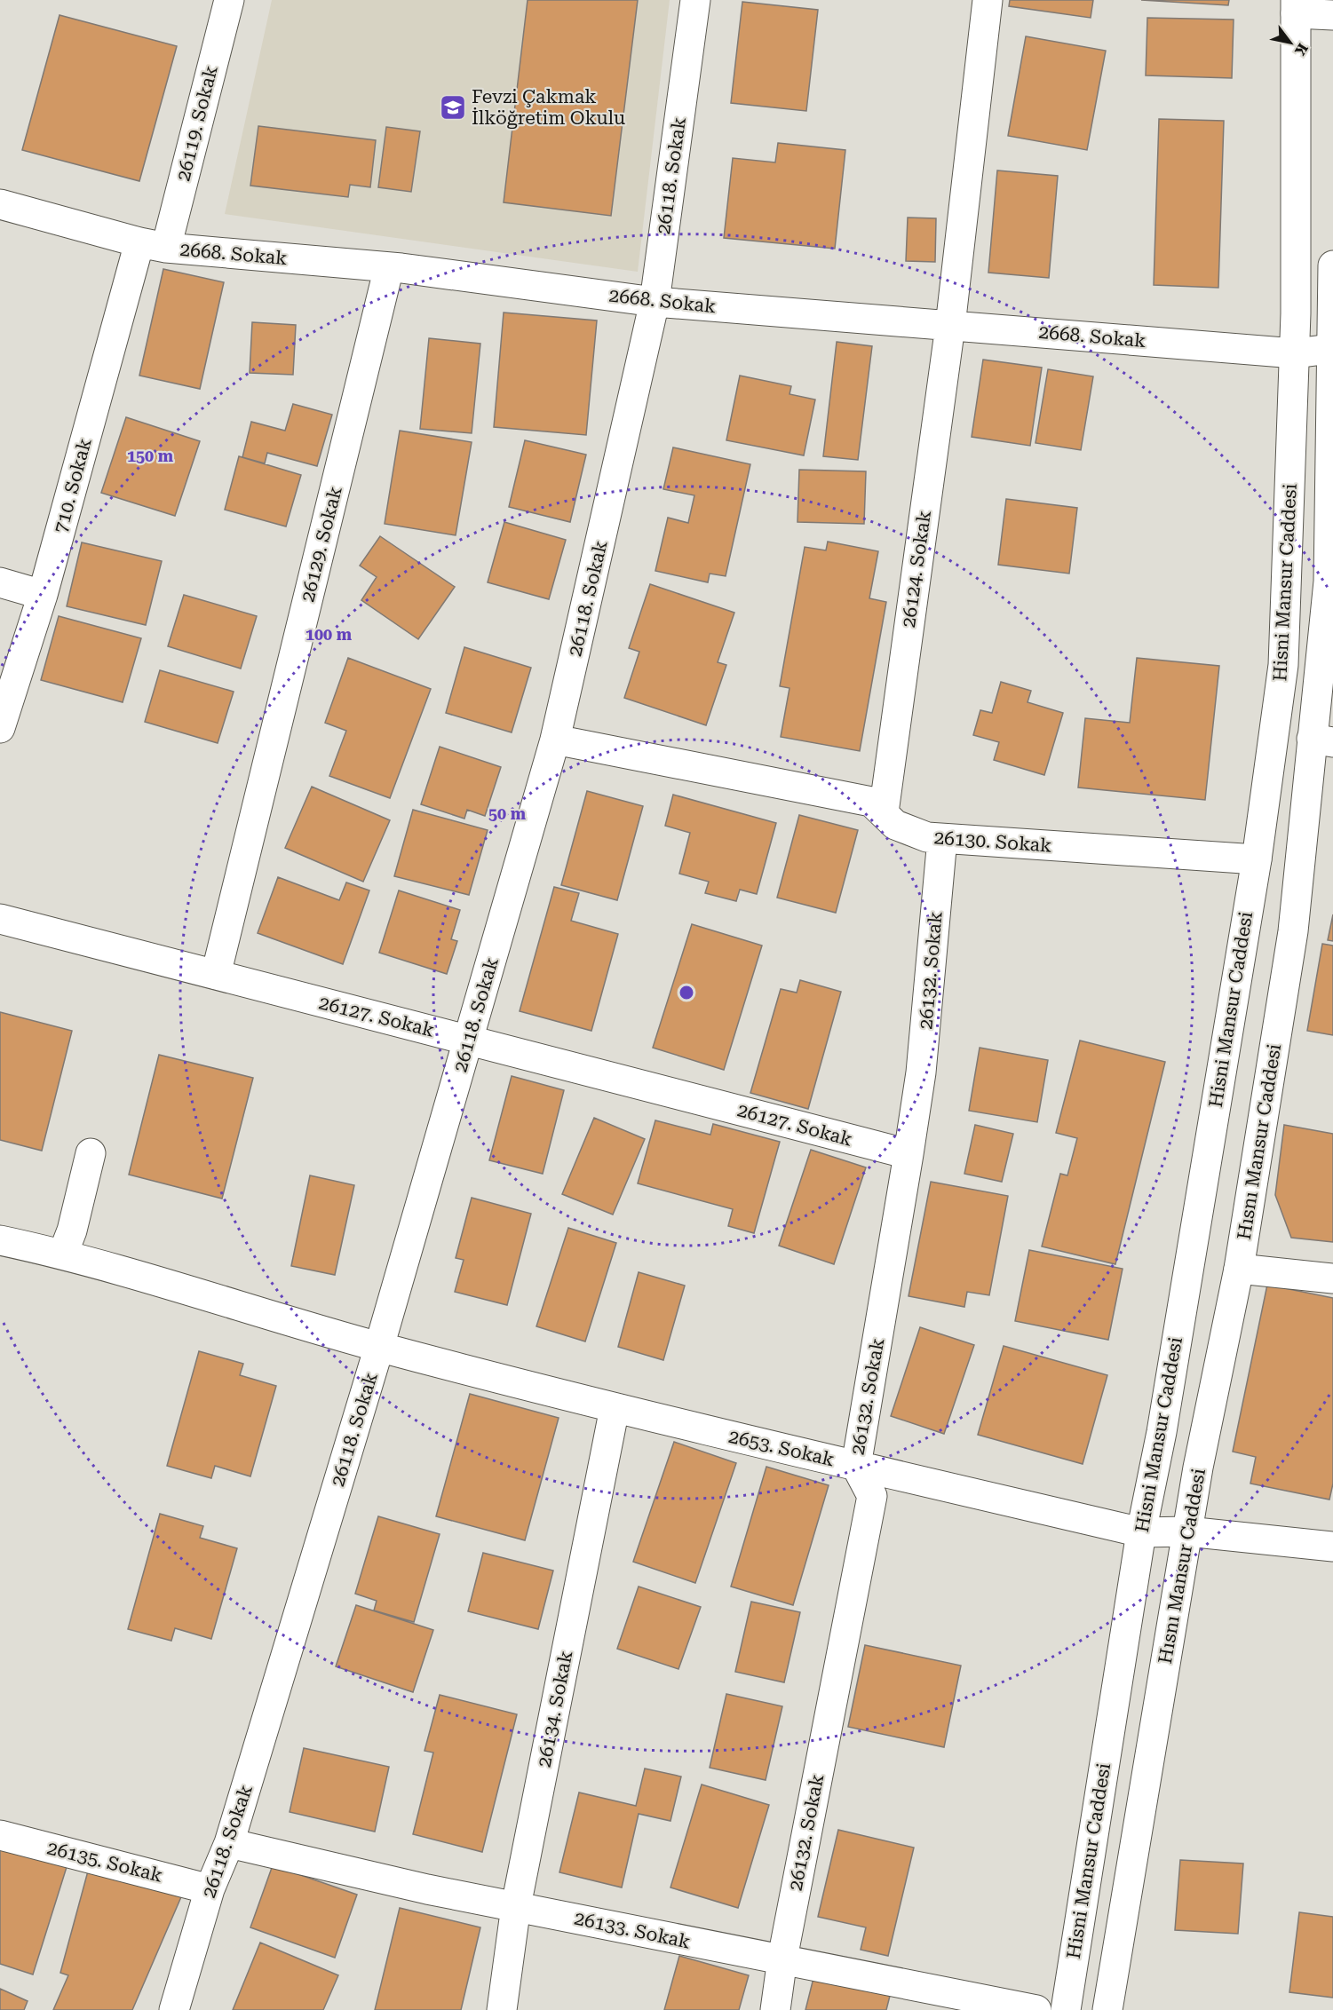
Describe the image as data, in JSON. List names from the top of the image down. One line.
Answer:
{"streets":{"street":["26119. Sokak","26118. Sokak","2668. Sokak","710. Sokak","26129. Sokak","26124. Sokak","Hisni Mansur Caddesi","26130. Sokak","26132. Sokak","26127. Sokak","Hısnı Mansur Caddesi","2653. Sokak","26134. Sokak","26135. Sokak","26133. Sokak"]},"crossings":[["26119. Sokak","2668. Sokak"],["26119. Sokak","710. Sokak"],["26118. Sokak","2668. Sokak"],["26118. Sokak","26130. Sokak"],["26118. Sokak","26127. Sokak"],["26118. Sokak","2653. Sokak"],["26118. Sokak","26135. Sokak"],["26118. Sokak","26133. Sokak"],["2668. Sokak","710. Sokak"],["2668. Sokak","26129. Sokak"],["2668. Sokak","26124. Sokak"],["2668. Sokak","Hisni Mansur Caddesi"],["2668. Sokak","Hısnı Mansur Caddesi"],["26129. Sokak","26127. Sokak"],["26124. Sokak","26130. Sokak"],["Hisni Mansur Caddesi","26130. Sokak"],["Hisni Mansur Caddesi","2653. Sokak"],["26130. Sokak","26132. Sokak"],["26132. Sokak","26127. Sokak"],["26132. Sokak","2653. Sokak"],["26132. Sokak","26133. Sokak"],["Hısnı Mansur Caddesi","2653. Sokak"],["2653. Sokak","26134. Sokak"],["26134. Sokak","26133. Sokak"]],"places":{"school or university":["Fevzi Çakmak İlköğretim Okulu"]},"north":"bottom right","rings":["150 m","100 m","50 m"]}
